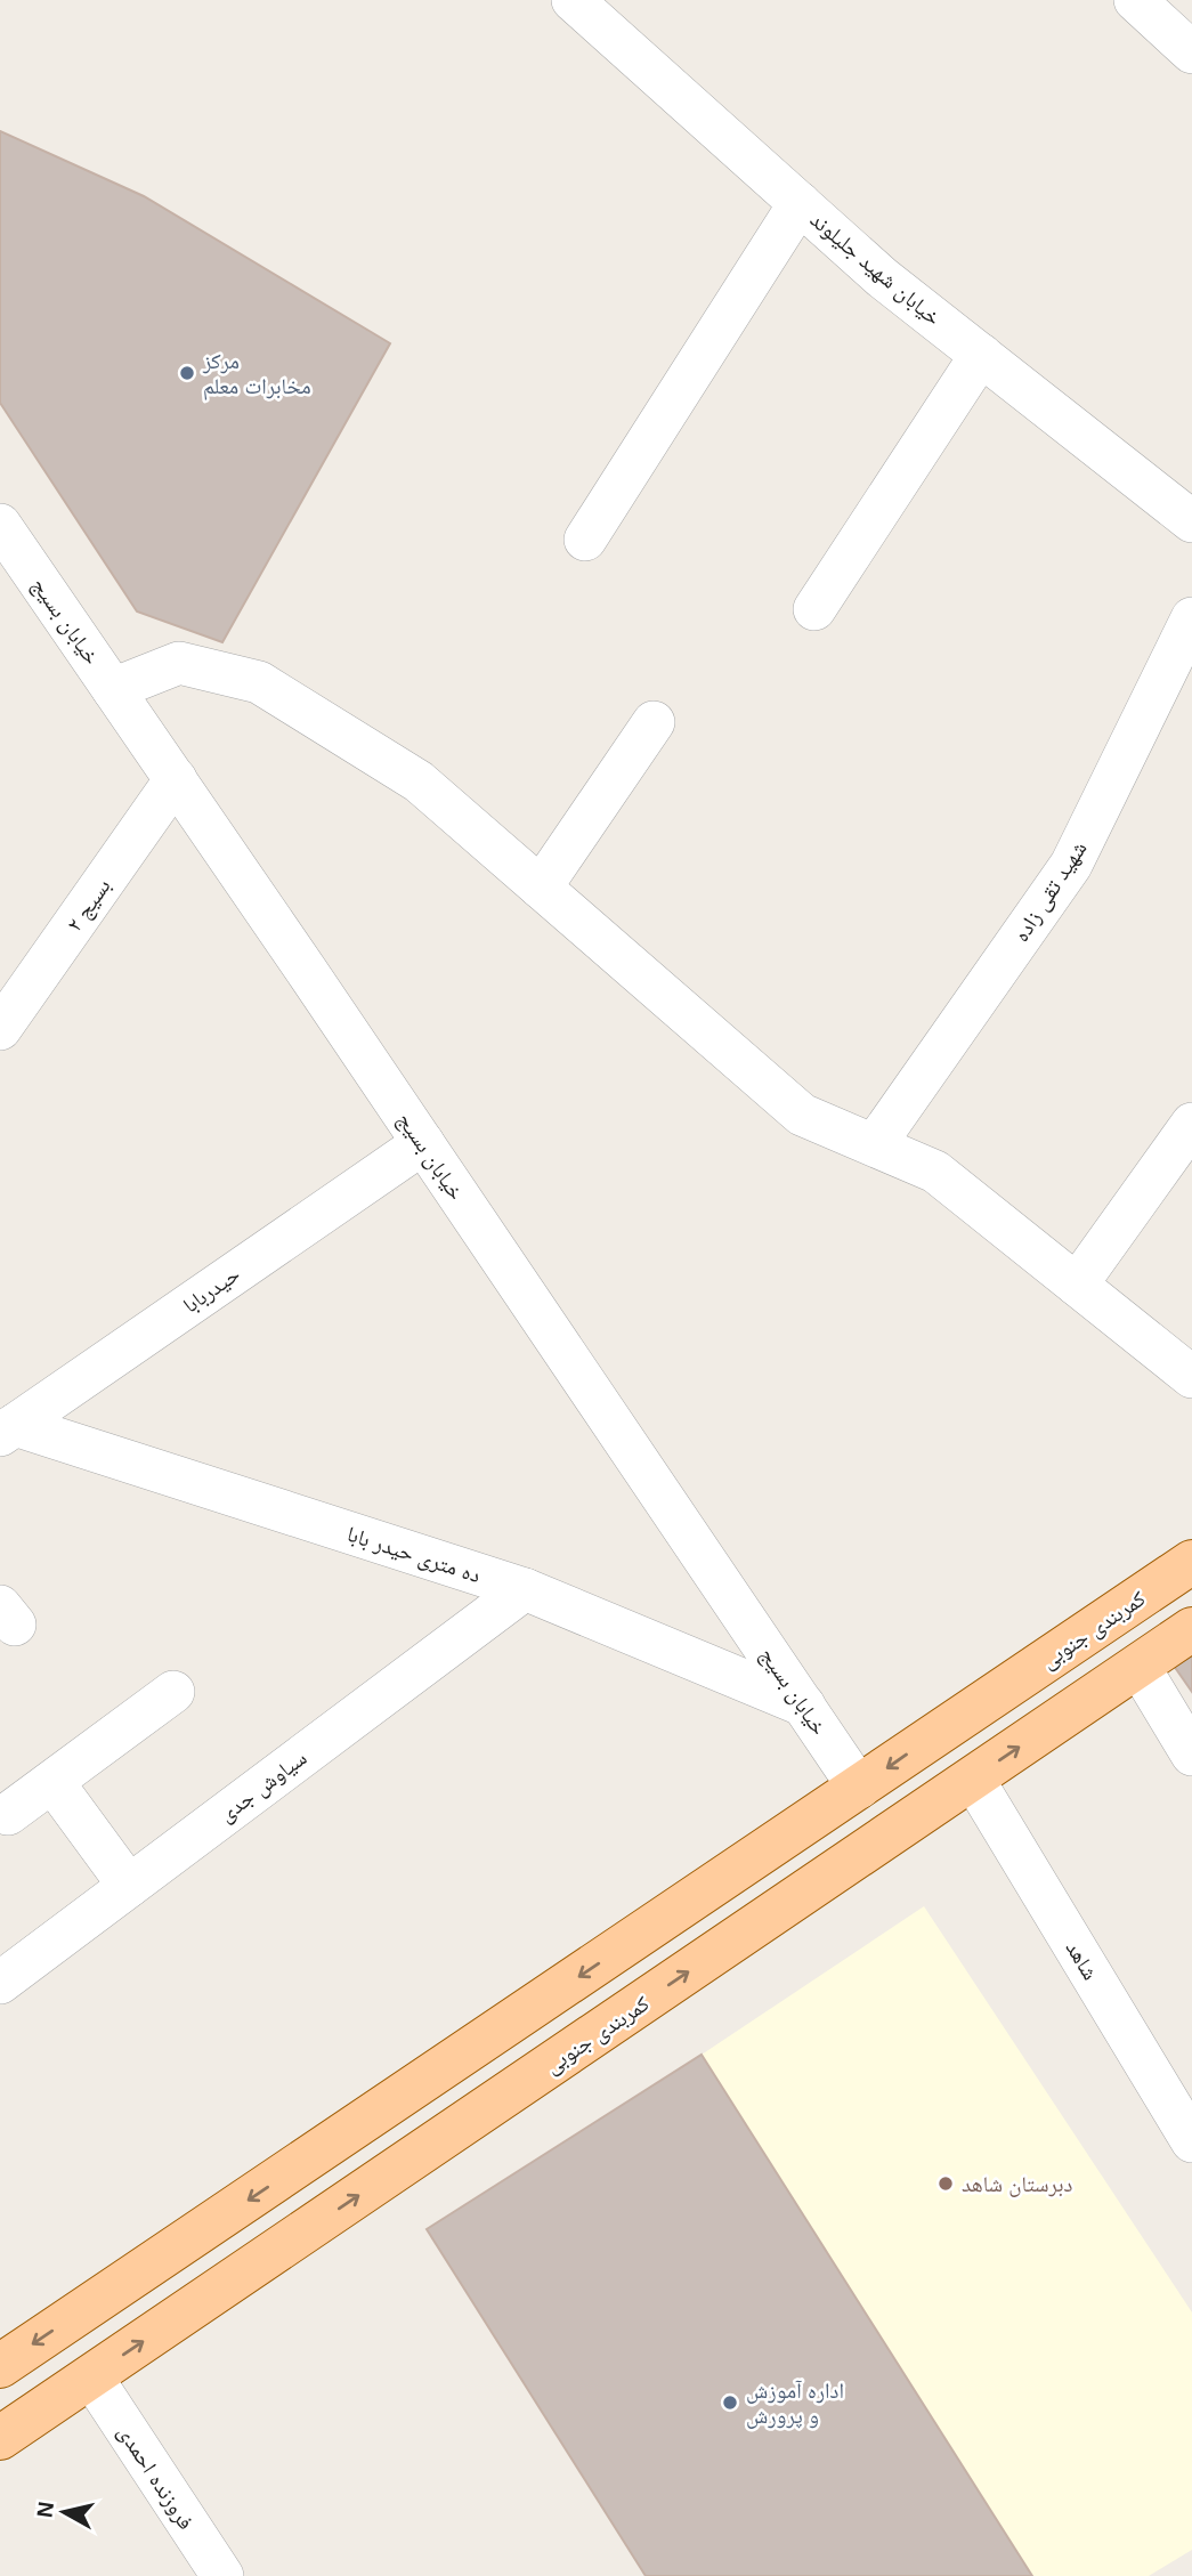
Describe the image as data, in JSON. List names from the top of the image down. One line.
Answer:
{"streets":{"main road":["کمربندی جنوبی"],"street":["خیابان شهید جلیلوند","خیابان بسیج","شهید تقی زاده","بسیج ۲","حیدربابا","ده متری حیدر بابا","سیاوش جدی","شاهد","فروزنده احمدی"]},"crossings":[["خیابان بسیج","بسیج ۲"],["خیابان بسیج","حیدربابا"],["خیابان بسیج","ده متری حیدر بابا"],["خیابان بسیج","کمربندی جنوبی"],["حیدربابا","ده متری حیدر بابا"],["ده متری حیدر بابا","سیاوش جدی"],["کمربندی جنوبی","شاهد"],["کمربندی جنوبی","فروزنده احمدی"]],"places":["مرکز مخابرات معلم","دبرستان شاهد","اداره آموزش و پرورش"],"north":"left"}
